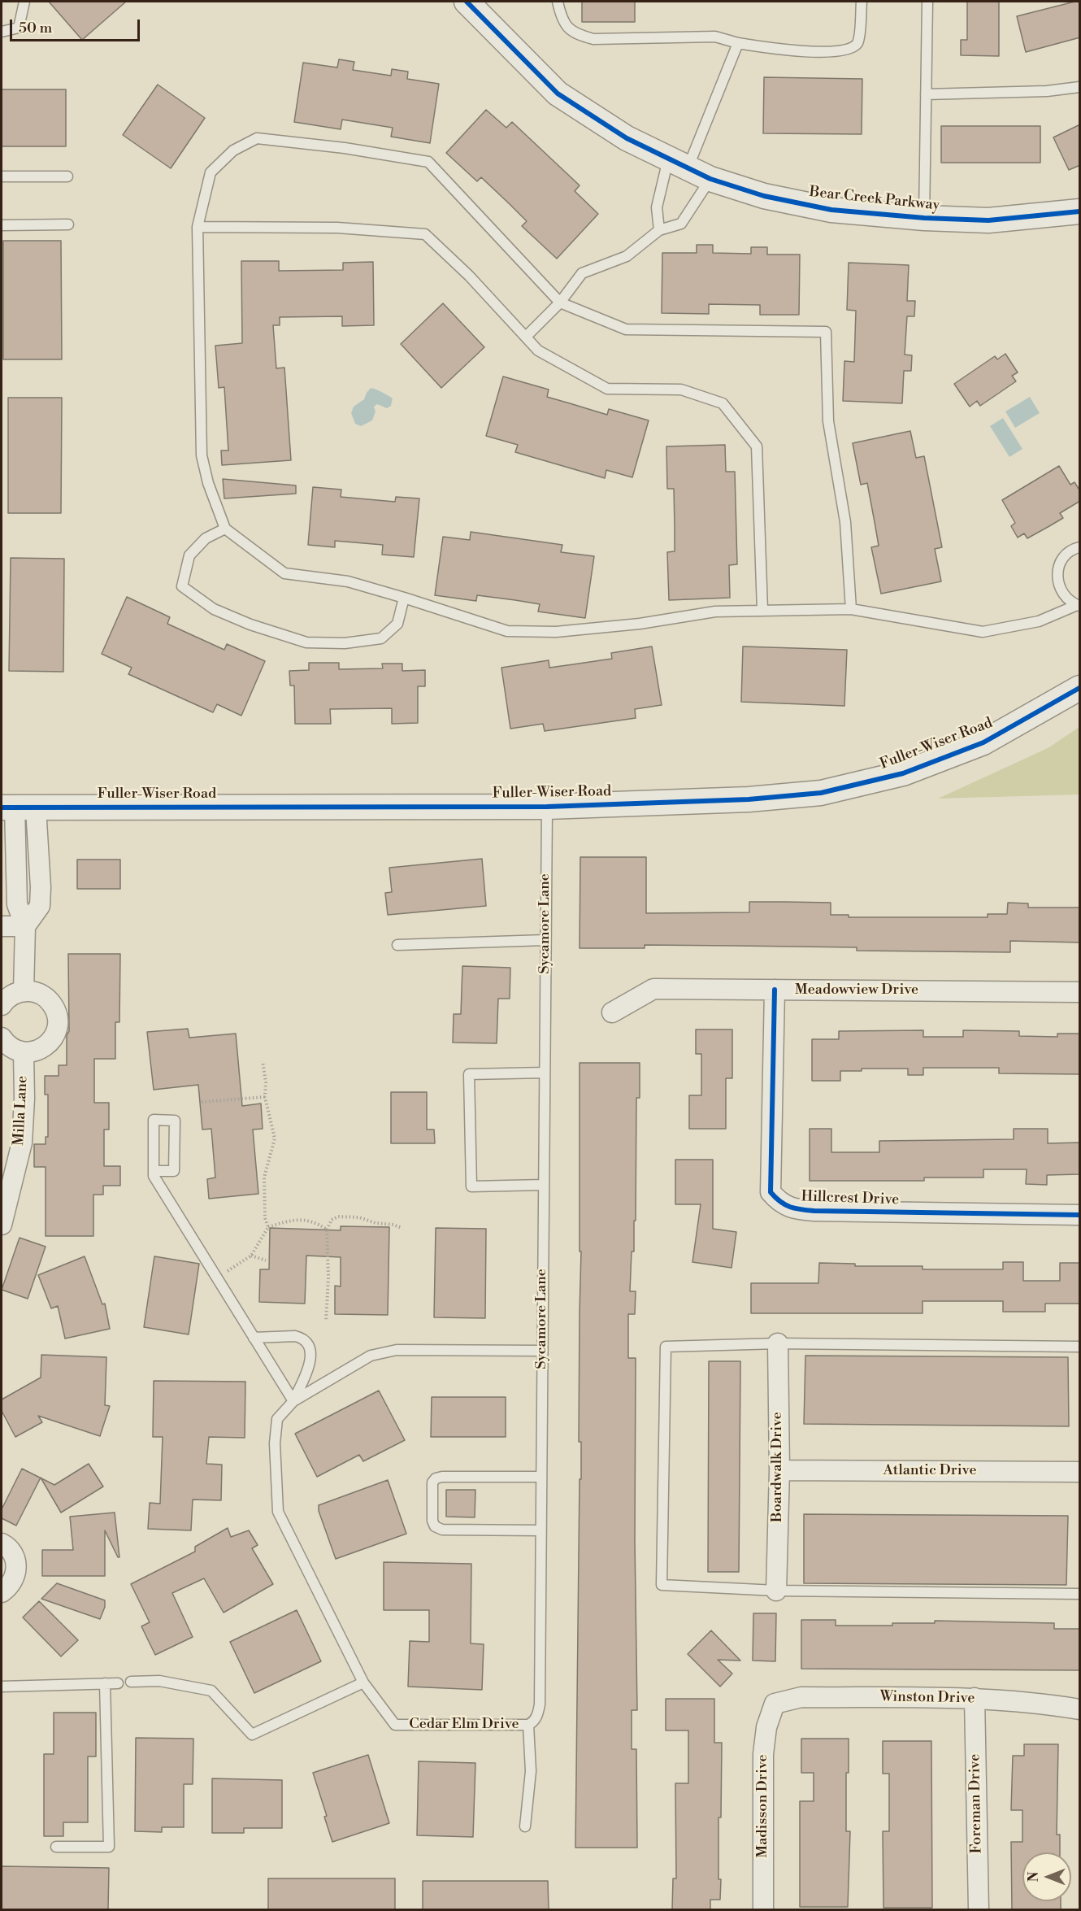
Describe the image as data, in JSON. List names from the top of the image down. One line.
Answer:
{"streets":{"street":["Bear Creek Parkway","Fuller-Wiser Road","Meadowview Drive","Milla Lane","Hillcrest Drive","Boardwalk Drive","Atlantic Drive","Winston Drive","Foreman Drive","Madisson Drive"],"lane":["Sycamore Lane","Cedar Elm Drive"]},"crossings":[["Fuller-Wiser Road","Sycamore Lane"],["Sycamore Lane","Cedar Elm Drive"],["Meadowview Drive","Hillcrest Drive"],["Boardwalk Drive","Atlantic Drive"],["Winston Drive","Foreman Drive"],["Winston Drive","Madisson Drive"]],"scale_bar":"50 m","north":"left"}
